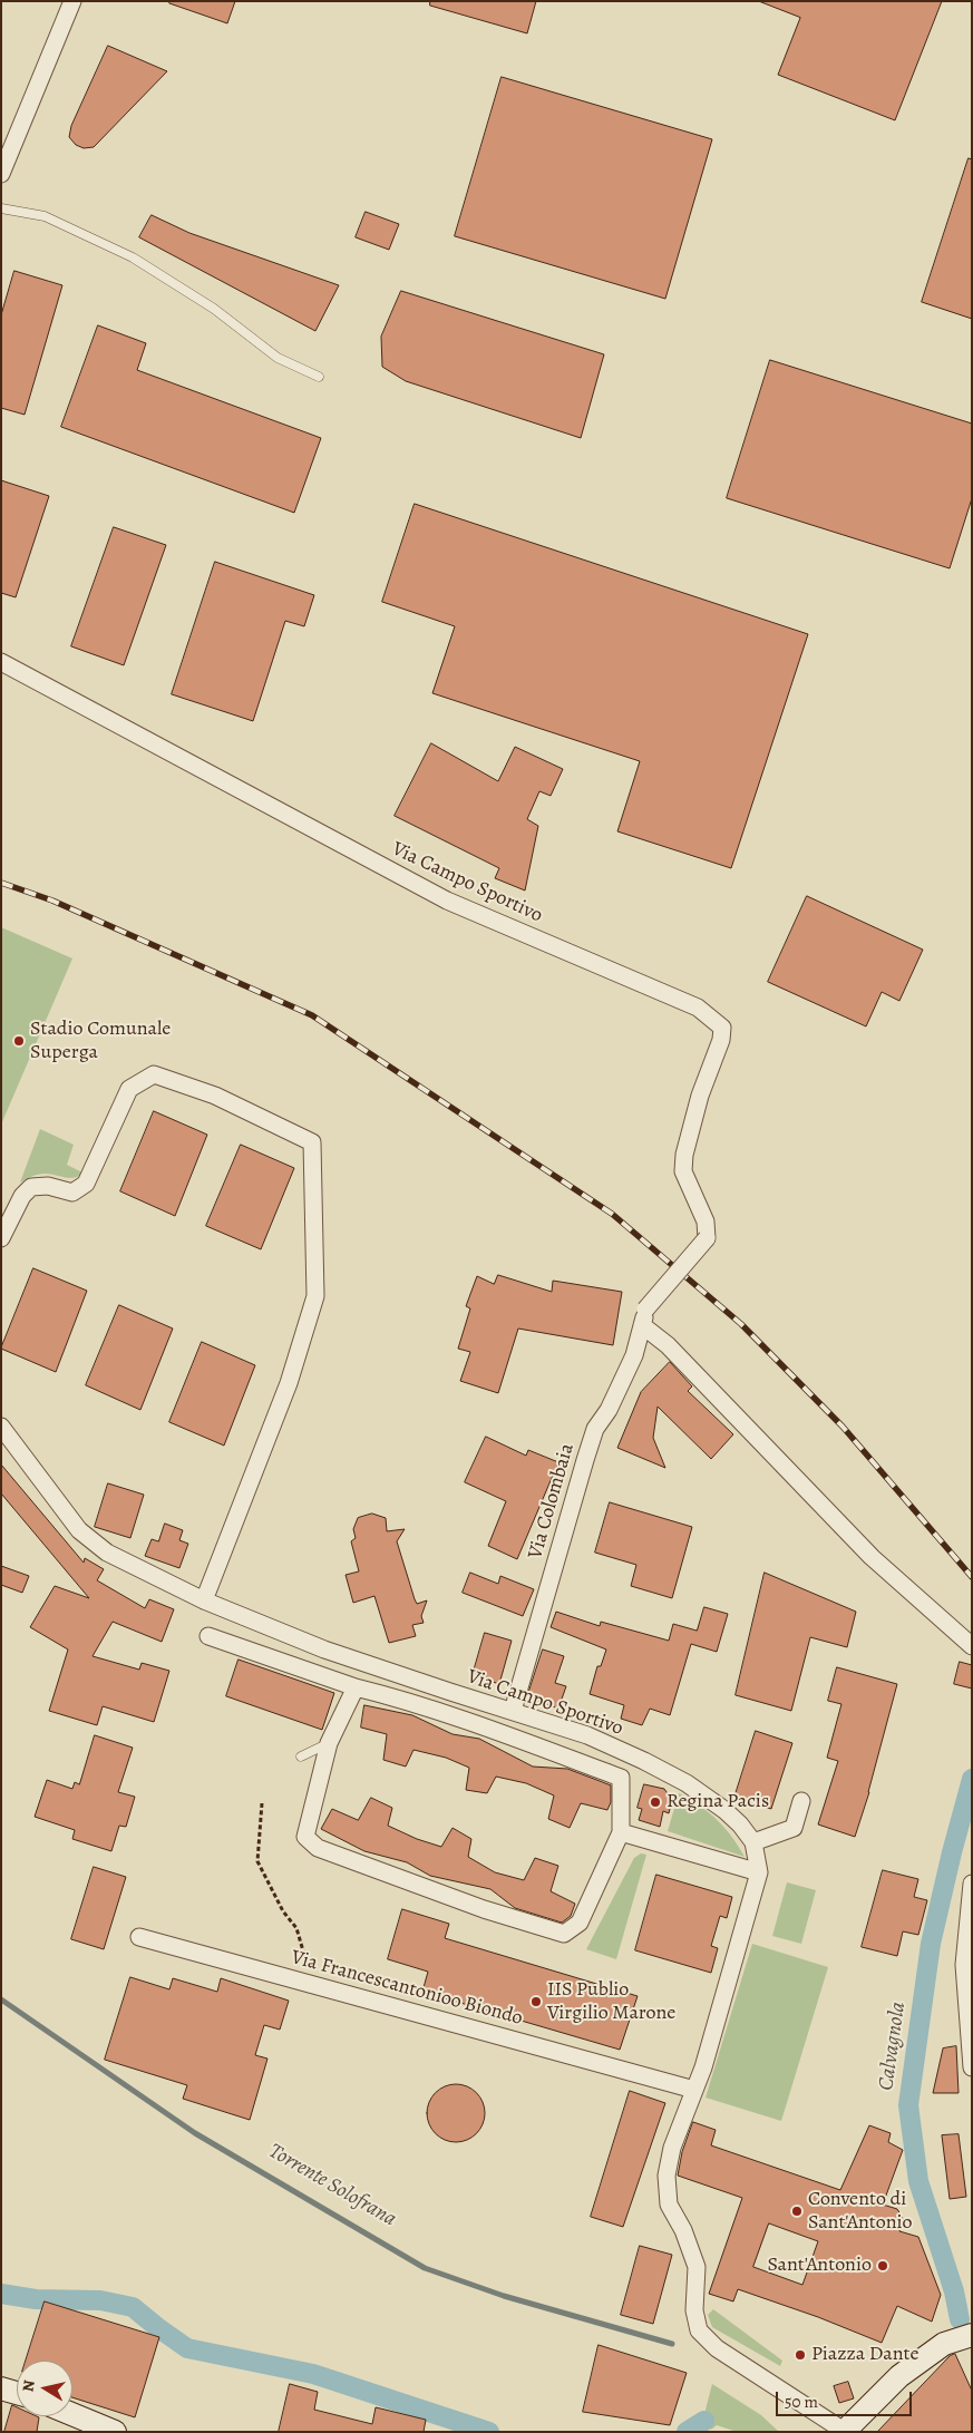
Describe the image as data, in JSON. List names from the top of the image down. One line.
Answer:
{"streets":{"street":["Via Campo Sportivo","Via Colombaia","Via Francescantonioo Biondo"]},"crossings":[["Via Campo Sportivo","Via Colombaia"],["Via Campo Sportivo","Via Francescantonioo Biondo"]],"water":["Calvagnola","Torrente Solofrana"],"places":["Stadio Comunale Superga","Regina Pacis","IIS Publio Virgilio Marone","Convento di Sant'Antonio","Sant'Antonio","Piazza Dante"],"scale_bar":"50 m","north":"left"}
